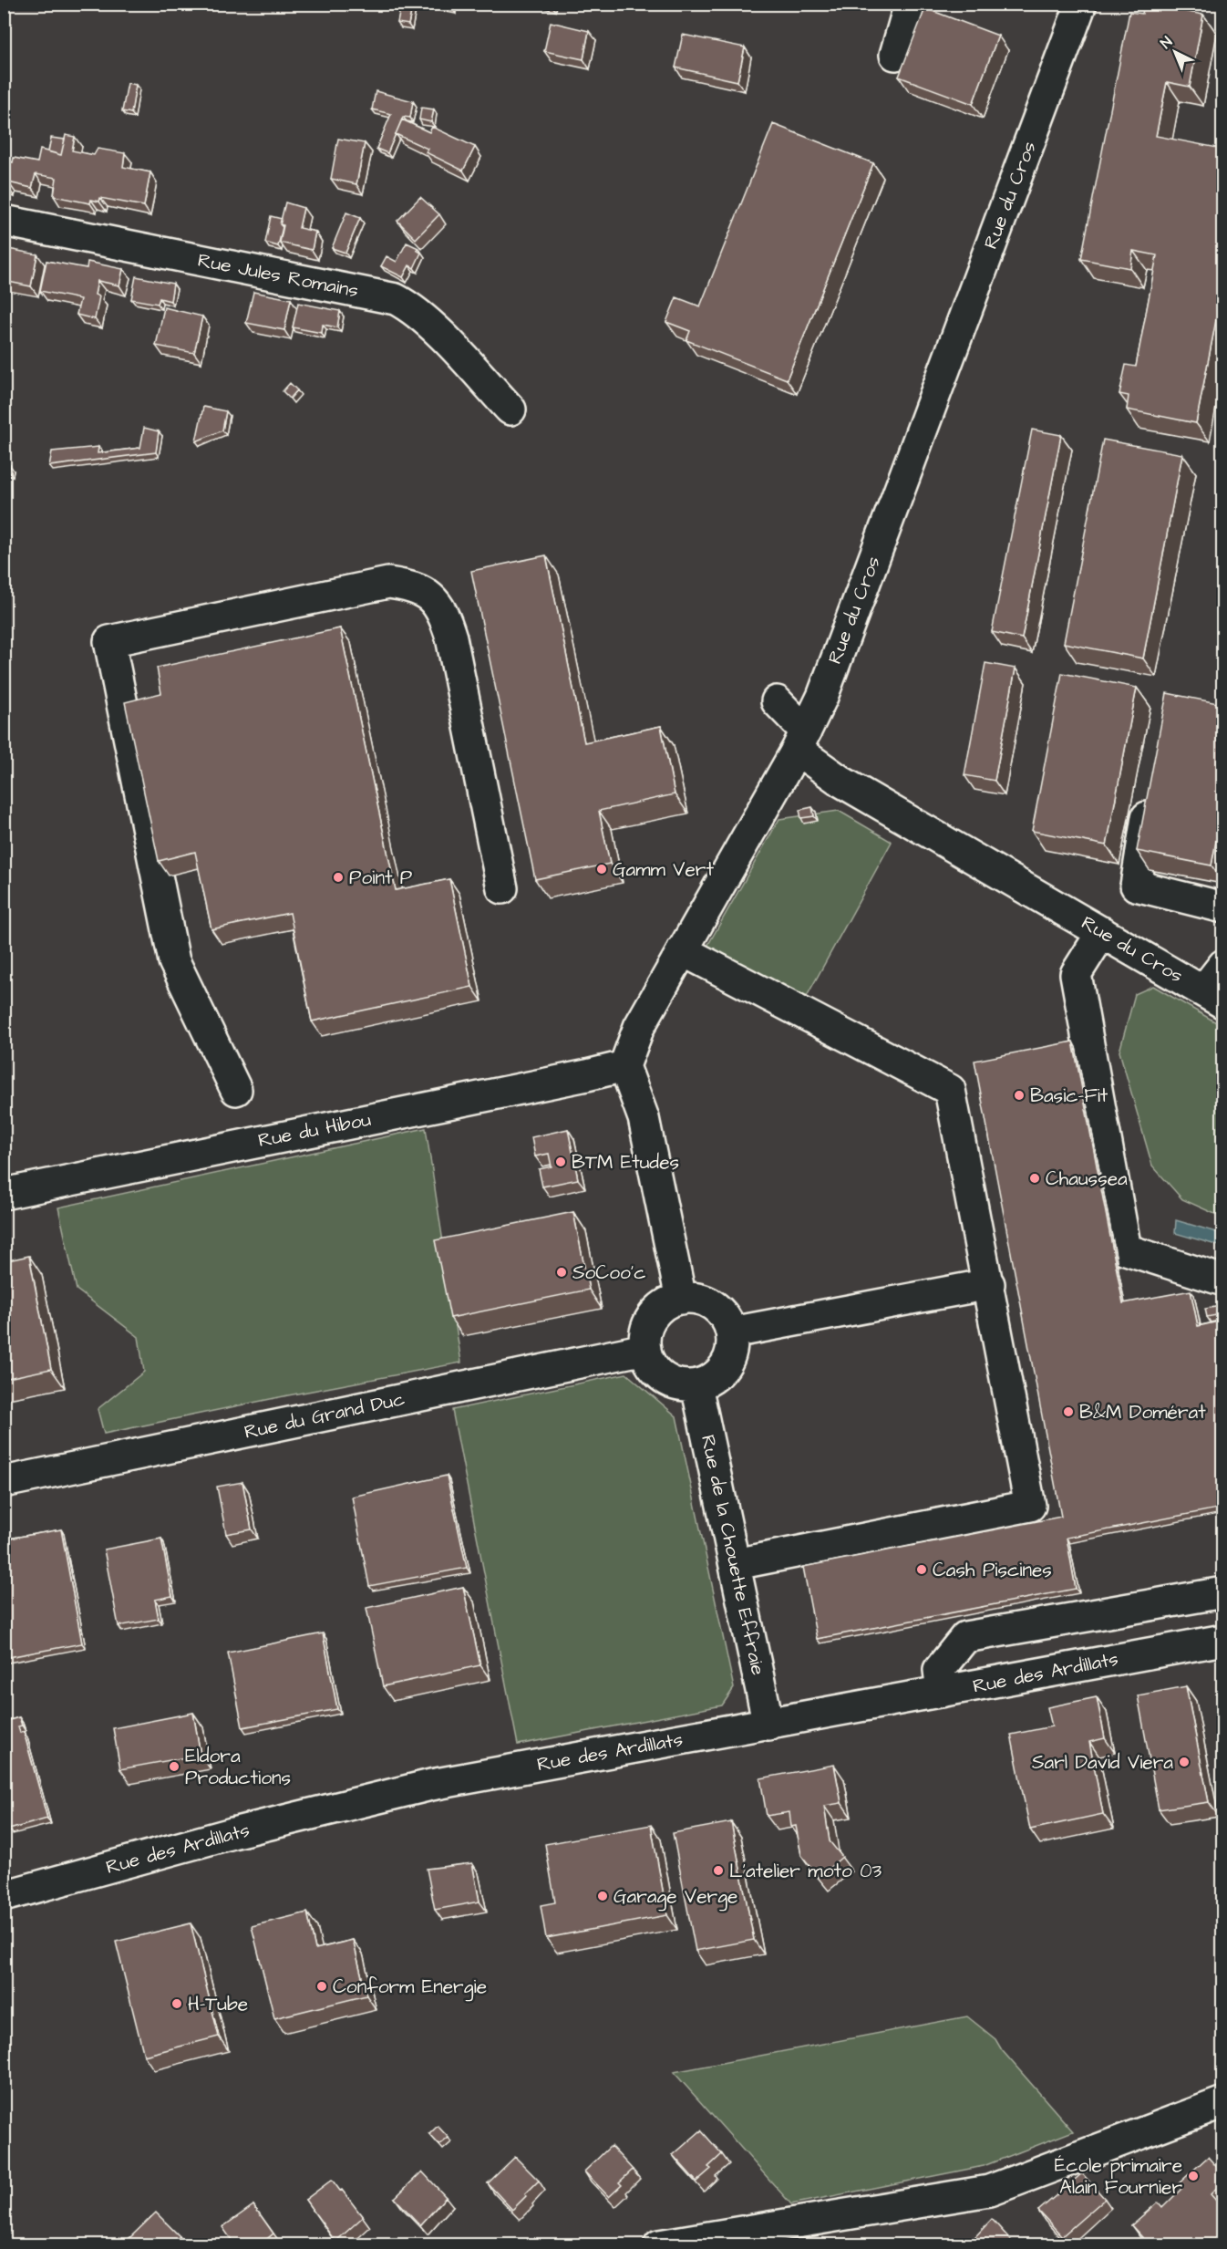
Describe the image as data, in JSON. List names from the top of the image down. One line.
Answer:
{"streets":{"street":["Rue du Cros","Rue Jules Romains","Rue du Hibou","Rue du Grand Duc","Rue de la Chouette Effraie","Rue des Ardillats"]},"crossings":[["Rue du Grand Duc","Rue de la Chouette Effraie"],["Rue de la Chouette Effraie","Rue des Ardillats"]],"places":["Gamm Vert","Point P","Basic-Fit","BTM Etudes","Chaussea","SoCoo'c","B&M Domérat","Cash Piscines","Sarl David Viera","Eldora Productions","L'atelier moto 03","Garage Verge","Conform Energie","H-Tube","École primaire Alain Fournier"],"north":"top left"}
